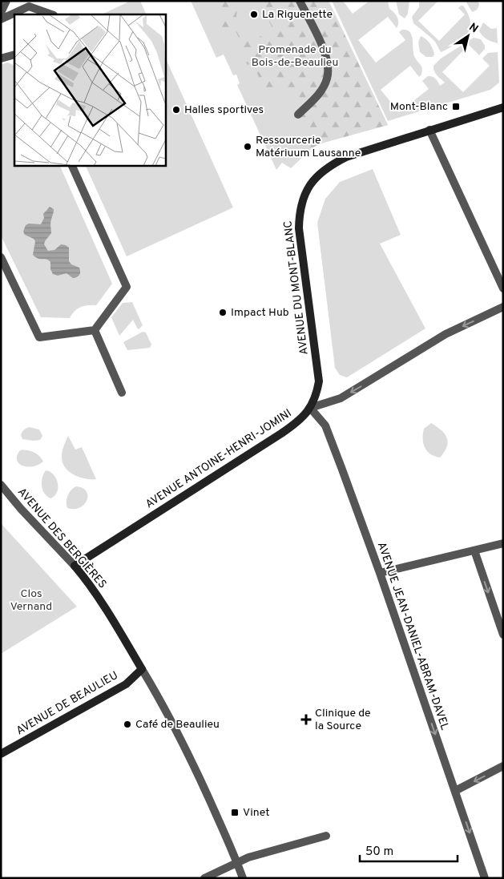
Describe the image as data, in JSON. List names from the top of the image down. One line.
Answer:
{"streets":{"main road":["AVENUE DU MONT-BLANC","AVENUE ANTOINE-HENRI-JOMINI","AVENUE DES BERGIÈRES","AVENUE DE BEAULIEU"],"street":["AVENUE JEAN-DANIEL-ABRAM-DAVEL"]},"crossings":[["AVENUE DU MONT-BLANC","AVENUE ANTOINE-HENRI-JOMINI"],["AVENUE DU MONT-BLANC","AVENUE JEAN-DANIEL-ABRAM-DAVEL"],["AVENUE ANTOINE-HENRI-JOMINI","AVENUE DES BERGIÈRES"],["AVENUE ANTOINE-HENRI-JOMINI","AVENUE JEAN-DANIEL-ABRAM-DAVEL"],["AVENUE DES BERGIÈRES","AVENUE DE BEAULIEU"]],"one_way":["AVENUE JEAN-DANIEL-ABRAM-DAVEL"],"parks":["Promenade du Bois-de-Beaulieu","Clos Vernand"],"places":{"other":["La Riguenette","Halles sportives","Ressourcerie Matériuum Lausanne","Impact Hub","Café de Beaulieu"],"transit":["Mont-Blanc","Vinet"],"health":["Clinique de la Source"]},"scale_bar":"50 m","north":"top right"}
